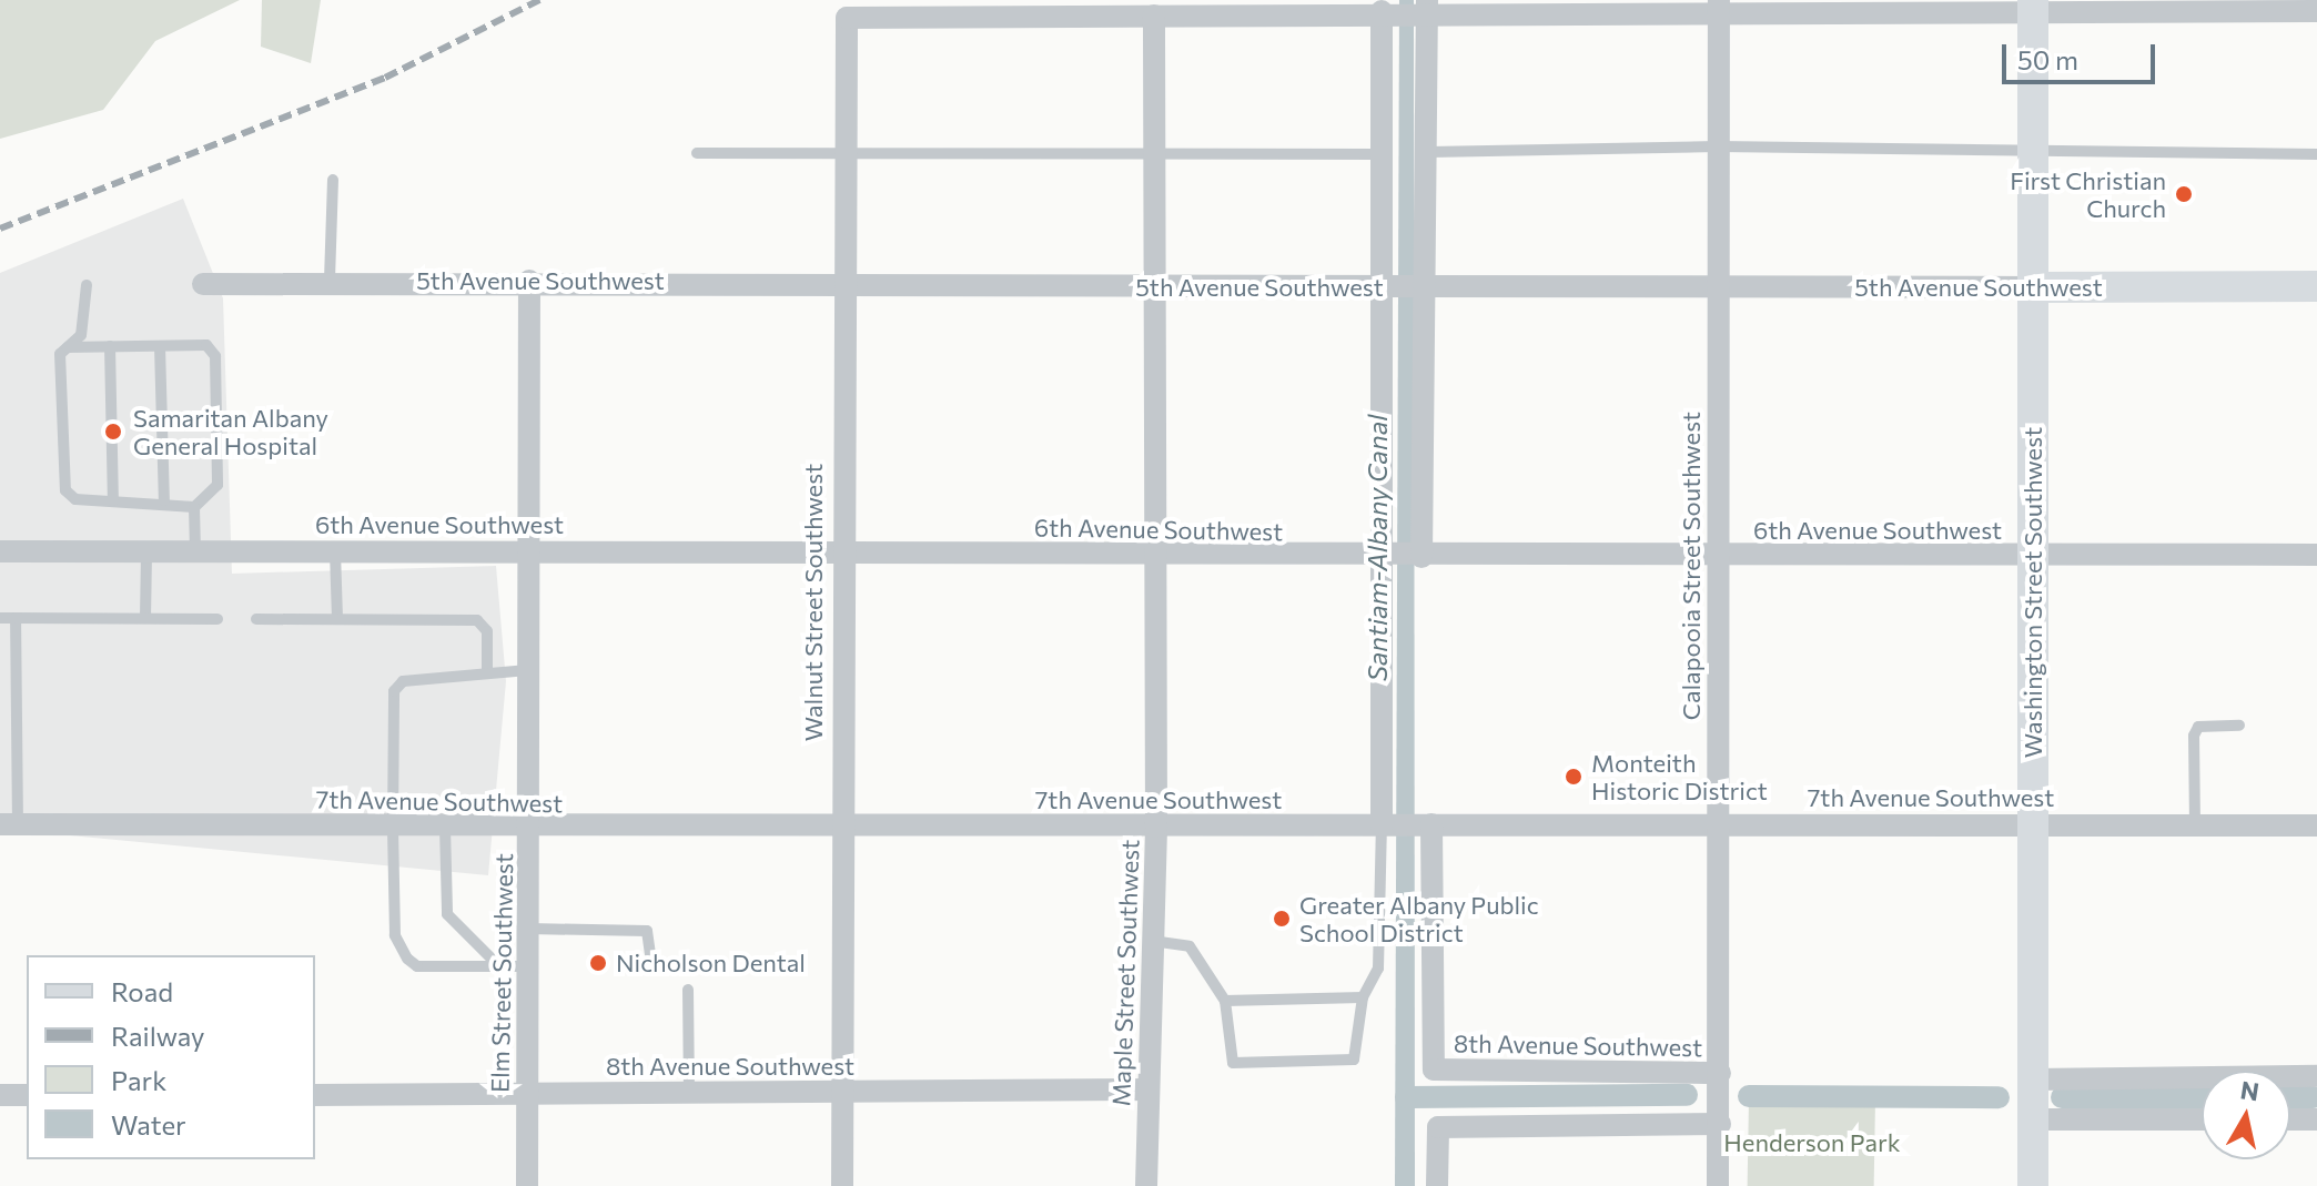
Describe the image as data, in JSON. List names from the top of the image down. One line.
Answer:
{"streets":{"street":["5th Avenue Southwest","6th Avenue Southwest","Calapooia Street Southwest","Washington Street Southwest","Walnut Street Southwest","7th Avenue Southwest","Elm Street Southwest","Maple Street Southwest","8th Avenue Southwest"]},"crossings":[["5th Avenue Southwest","Calapooia Street Southwest"],["5th Avenue Southwest","Washington Street Southwest"],["5th Avenue Southwest","Walnut Street Southwest"],["5th Avenue Southwest","Elm Street Southwest"],["5th Avenue Southwest","Maple Street Southwest"],["6th Avenue Southwest","Calapooia Street Southwest"],["6th Avenue Southwest","Washington Street Southwest"],["6th Avenue Southwest","Walnut Street Southwest"],["6th Avenue Southwest","Elm Street Southwest"],["6th Avenue Southwest","Maple Street Southwest"],["Calapooia Street Southwest","7th Avenue Southwest"],["Calapooia Street Southwest","8th Avenue Southwest"],["Washington Street Southwest","7th Avenue Southwest"],["Walnut Street Southwest","7th Avenue Southwest"],["Walnut Street Southwest","Maple Street Southwest"],["Walnut Street Southwest","8th Avenue Southwest"],["7th Avenue Southwest","Elm Street Southwest"],["7th Avenue Southwest","Maple Street Southwest"],["7th Avenue Southwest","8th Avenue Southwest"],["Elm Street Southwest","8th Avenue Southwest"],["Maple Street Southwest","8th Avenue Southwest"]],"water":["Santiam-Albany Canal"],"parks":["Henderson Park"],"places":["First Christian Church","Samaritan Albany General Hospital","Monteith Historic District","Greater Albany Public School District","Nicholson Dental"],"legend":["Road","Railway","Park","Water"],"scale_bar":"50 m","north":"top"}
